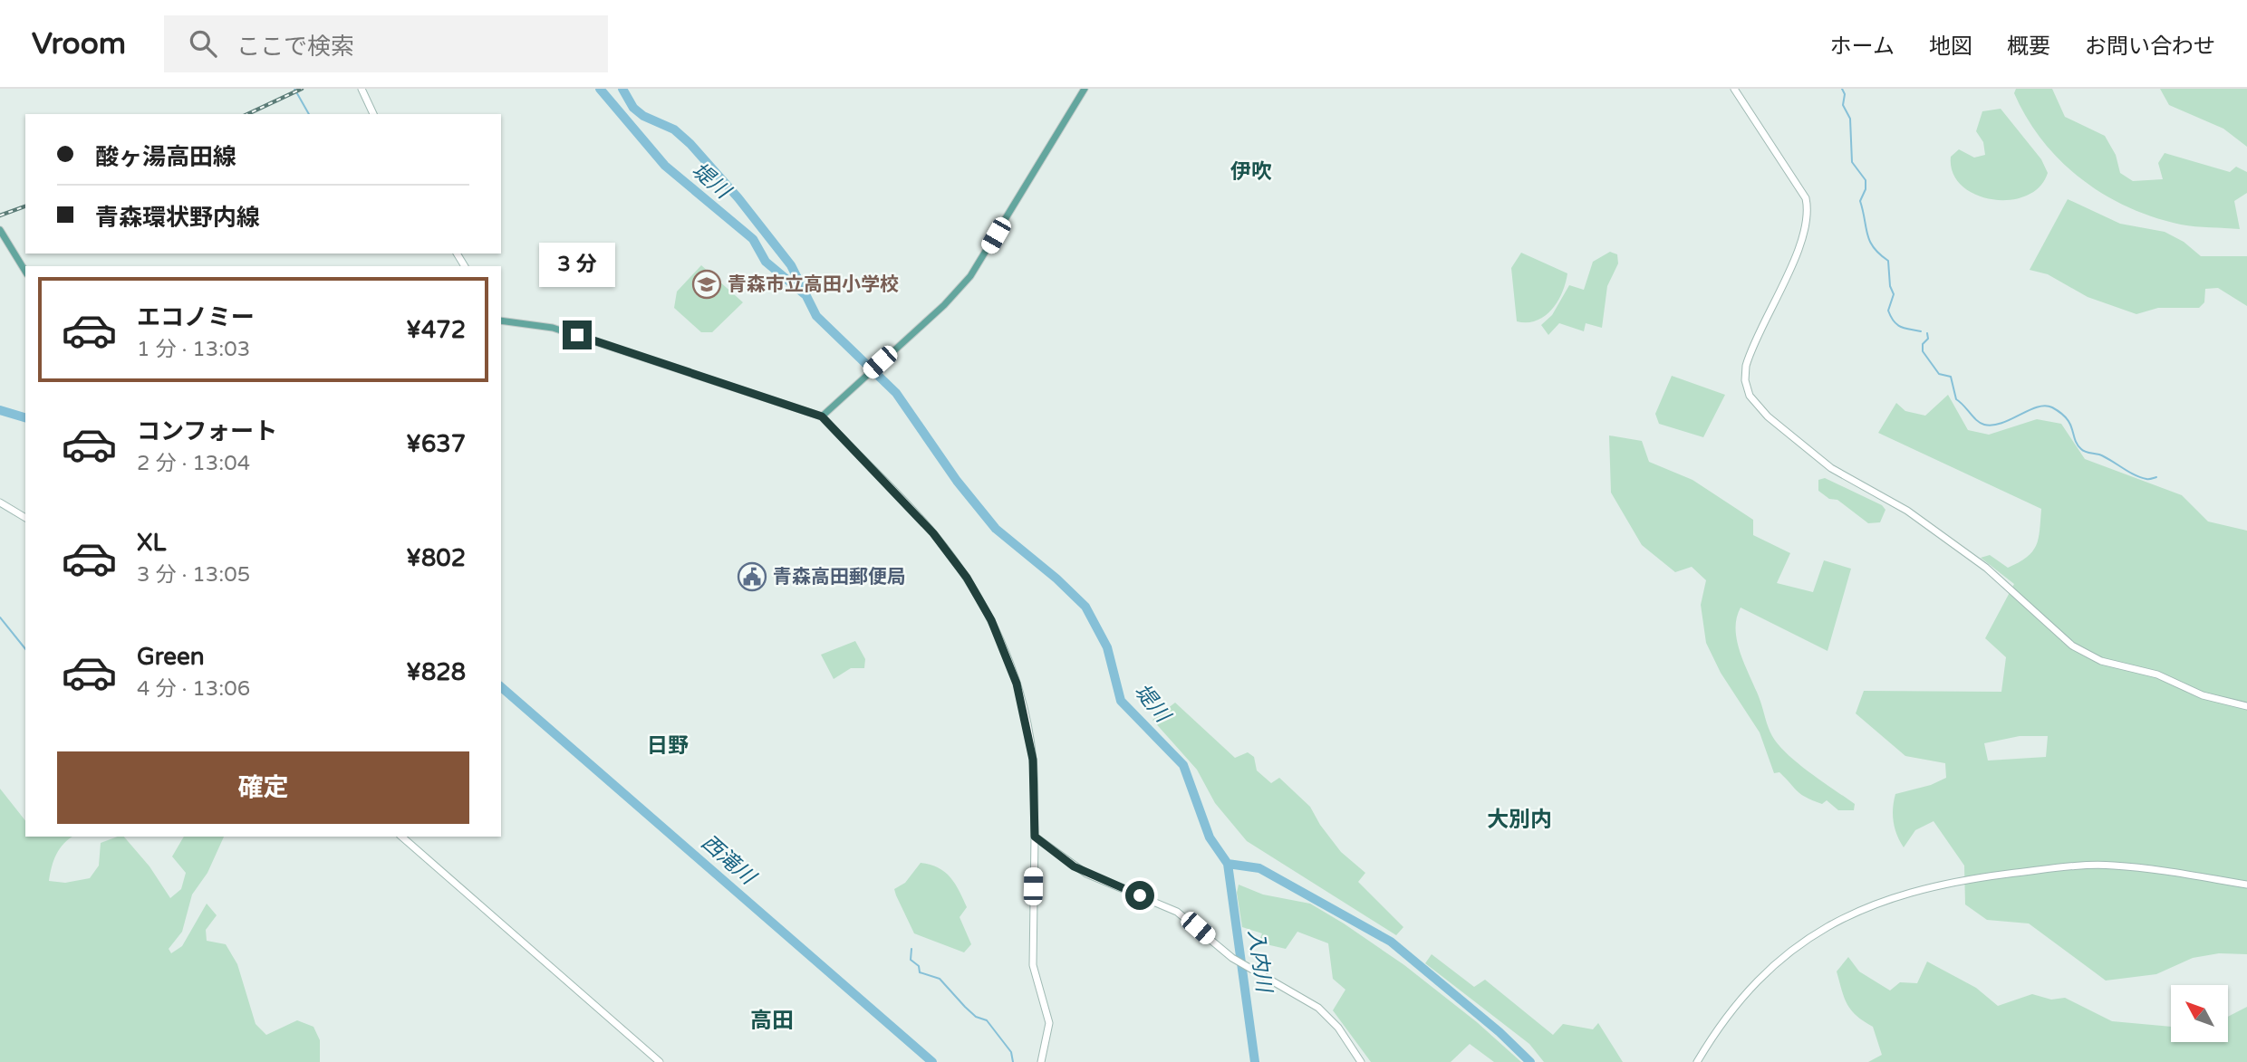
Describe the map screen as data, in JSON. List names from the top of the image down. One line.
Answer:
{"districts":["伊吹","日野","大別内","高田"],"water":["堤川","西滝川","入内川"],"places":{"school or university":["青森市立高田小学校"],"public building":["青森高田郵便局"]},"north":"top left","page":{"header":"Vroom","search":"ここで検索","nav":["ホーム","地図","概要","お問い合わせ"],"banner":["酸ヶ湯高田線","青森環状野内線"],"bubble":"3 分","list":[{"name":"エコノミー","note":"1 分 · 13:03","value":"¥472"},{"name":"コンフォート","note":"2 分 · 13:04","value":"¥637"},{"name":"XL","note":"3 分 · 13:05","value":"¥802"},{"name":"Green","note":"4 分 · 13:06","value":"¥828"}],"buttons":"確定"}}
